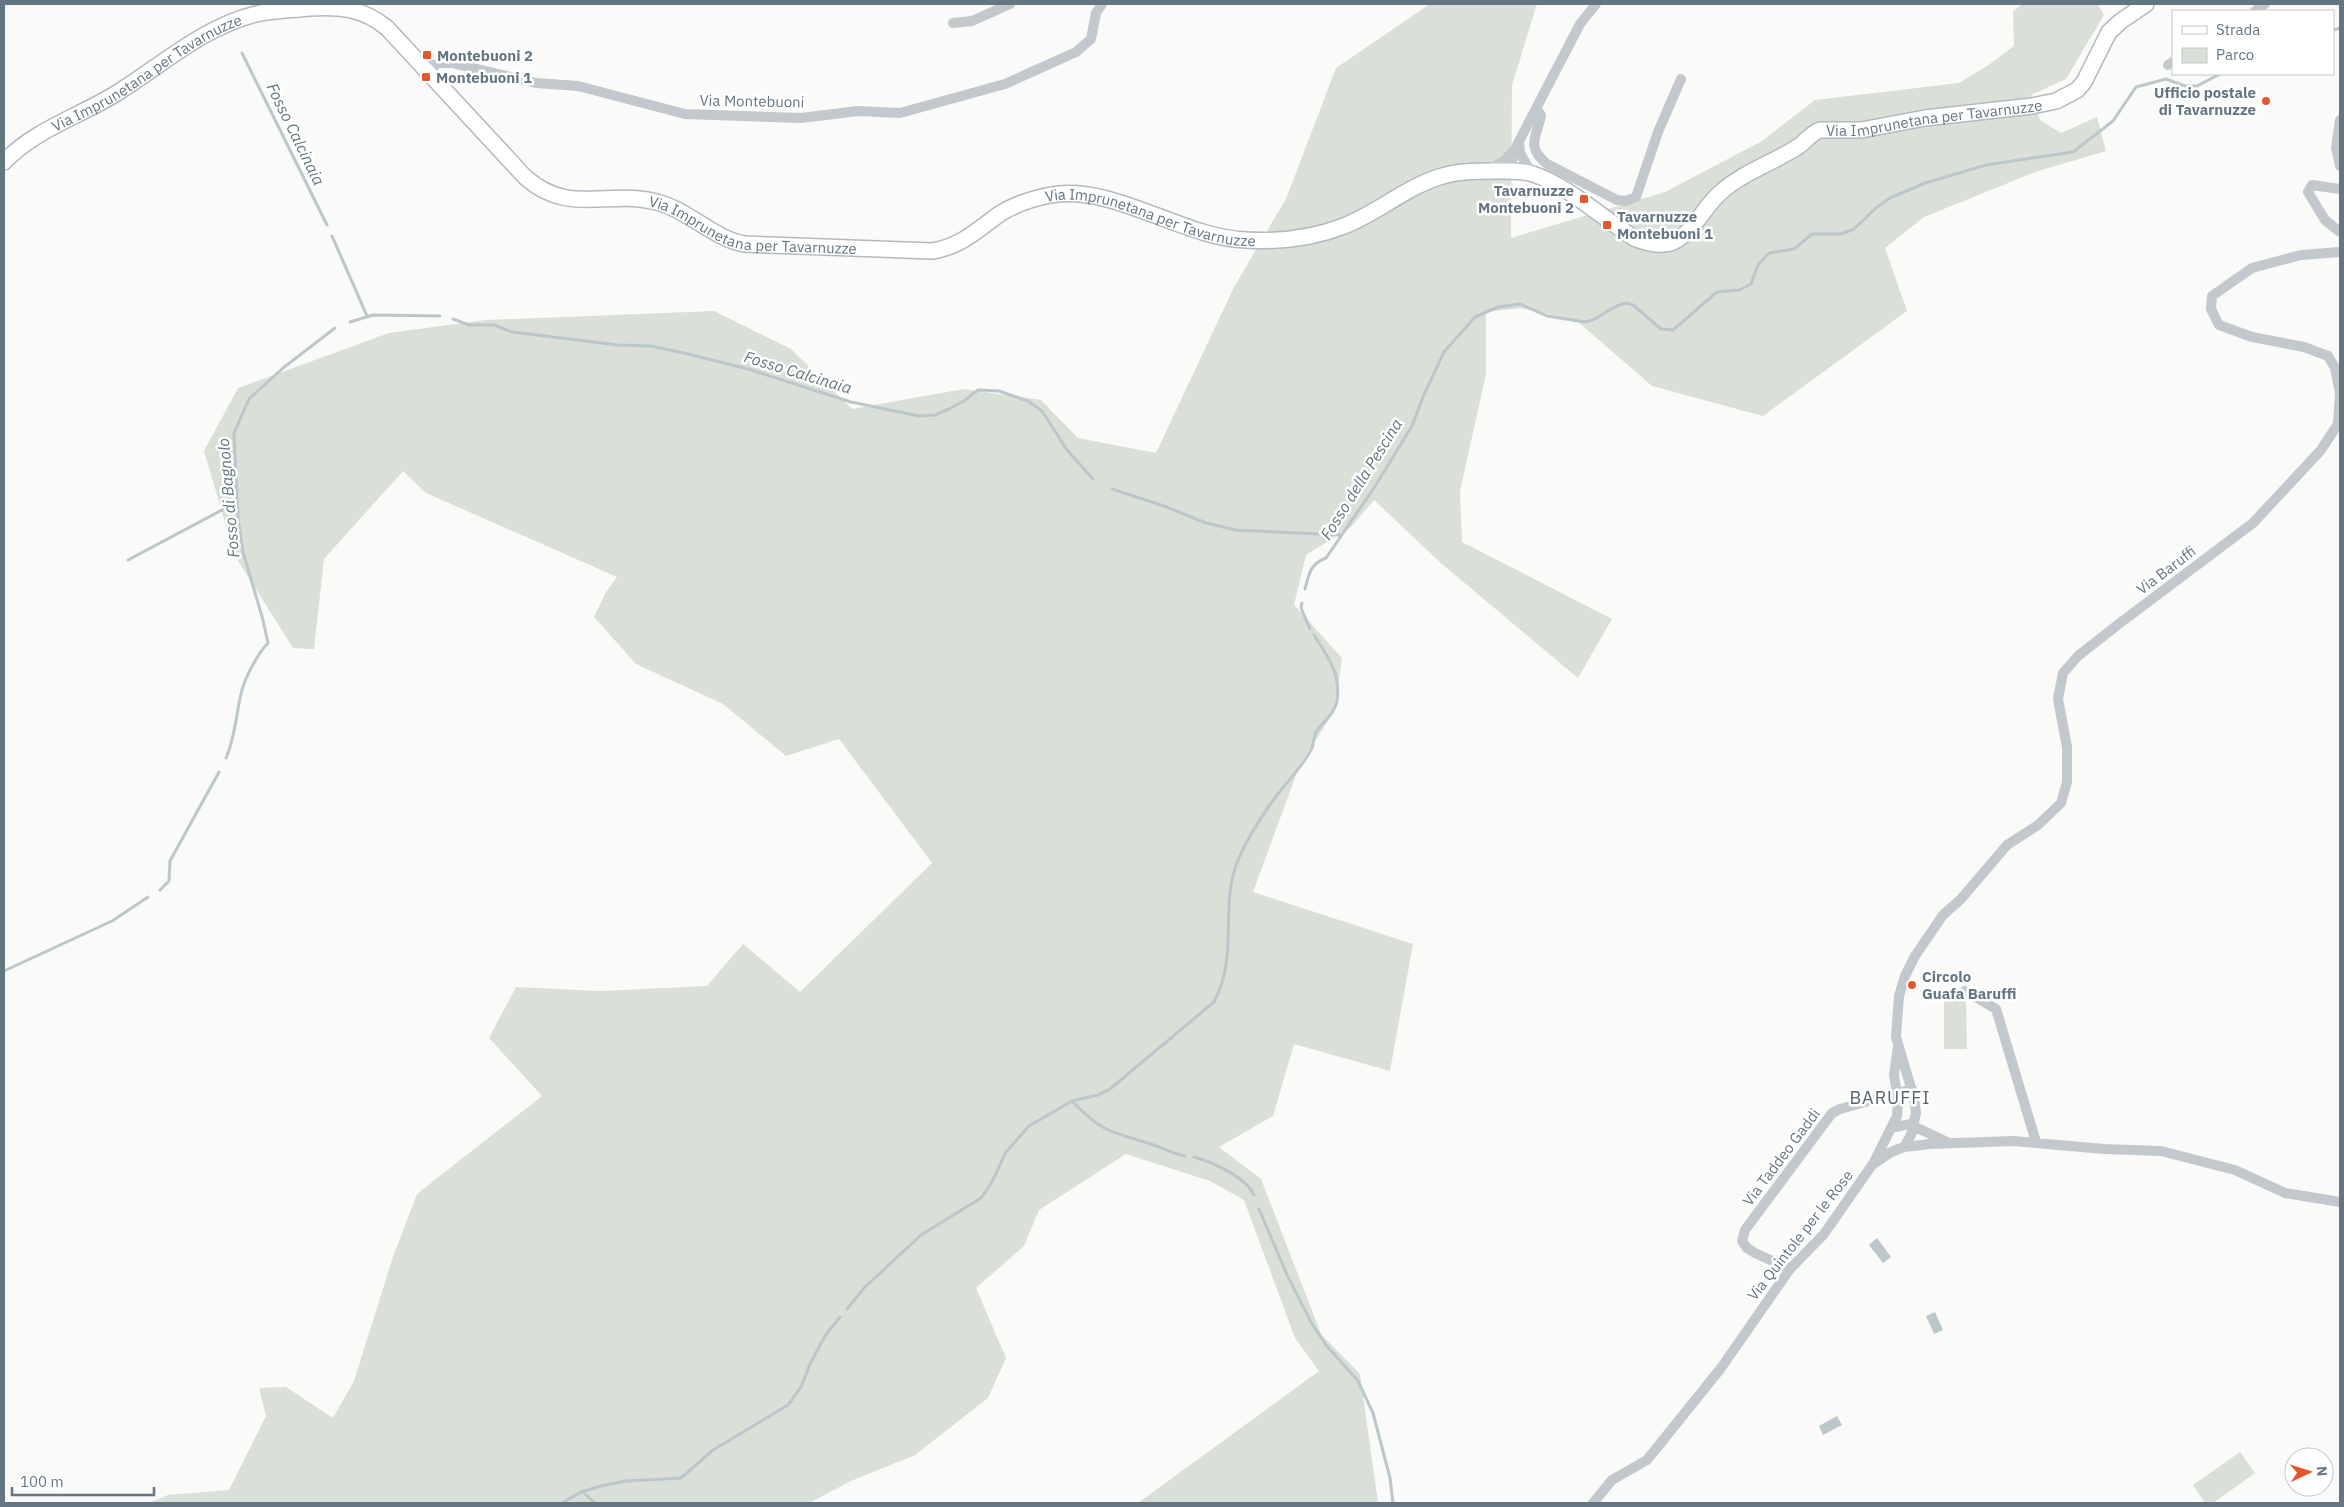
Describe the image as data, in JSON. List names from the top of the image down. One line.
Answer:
{"streets":{"main road":["Via Imprunetana per Tavarnuzze"],"street":["Via Montebuoni","Via Baruffi","Via Taddeo Gaddi","Via Quintole per le Rose"]},"crossings":[["Via Imprunetana per Tavarnuzze","Via Montebuoni"],["Via Baruffi","Via Taddeo Gaddi"],["Via Baruffi","Via Quintole per le Rose"],["Via Taddeo Gaddi","Via Quintole per le Rose"]],"districts":["BARUFFI"],"water":["Fosso Calcinaia","Fosso della Pescina","Fosso di Bagnolo"],"places":{"transit":["Montebuoni 2","Montebuoni 1","Tavarnuzze Montebuoni 2","Tavarnuzze Montebuoni 1"],"other":["Ufficio postale di Tavarnuzze","Circolo Guafa Baruffi"]},"legend":["Strada","Parco"],"scale_bar":"100 m","north":"right"}
